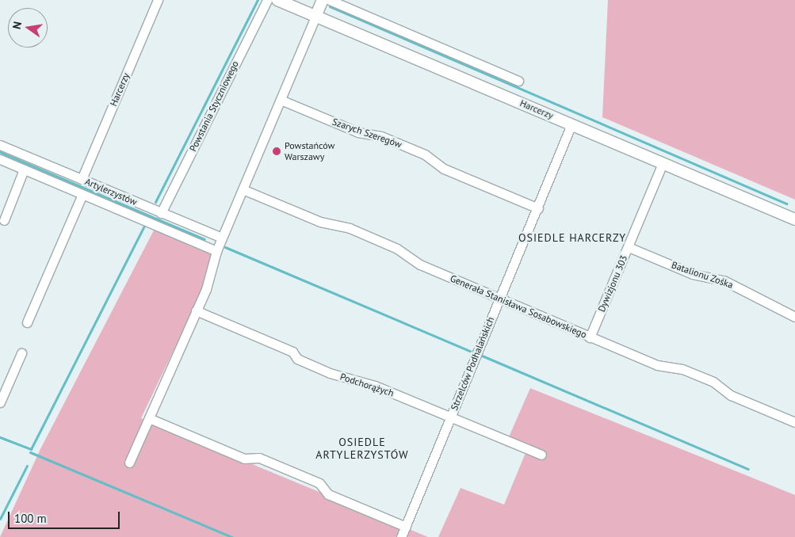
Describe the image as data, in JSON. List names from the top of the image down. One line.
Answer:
{"streets":{"street":["Harcerzy","Powstania Styczniowego","Szarych Szeregów","Artylerzystów","Batalionu Zośka","Dywizjonu 303","Generała Stanisława Sosabowskiego","Strzelców Podhalańskich","Podchorążych"]},"crossings":[["Harcerzy","Artylerzystów"],["Harcerzy","Dywizjonu 303"],["Harcerzy","Strzelców Podhalańskich"],["Powstania Styczniowego","Artylerzystów"],["Szarych Szeregów","Strzelców Podhalańskich"],["Batalionu Zośka","Dywizjonu 303"],["Dywizjonu 303","Generała Stanisława Sosabowskiego"],["Generała Stanisława Sosabowskiego","Strzelców Podhalańskich"],["Strzelców Podhalańskich","Podchorążych"]],"districts":["OSIEDLE HARCERZY","OSIEDLE ARTYLERZYSTÓW"],"places":["Powstańców Warszawy"],"scale_bar":"100 m","north":"left"}
